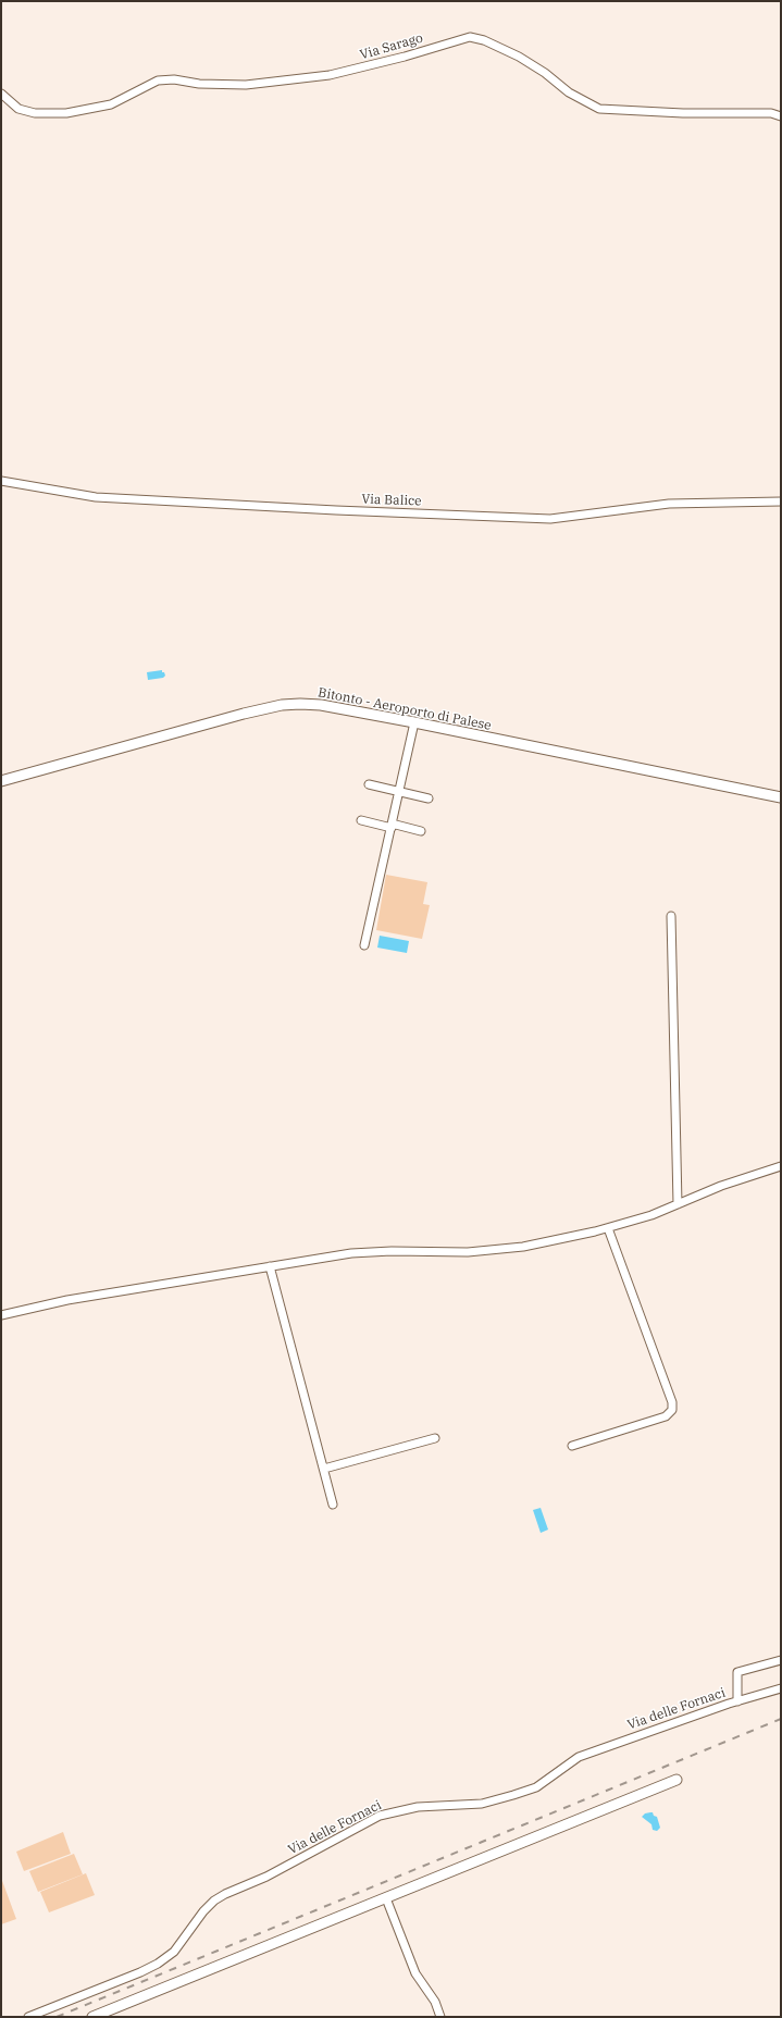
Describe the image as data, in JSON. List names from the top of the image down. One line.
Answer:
{"streets":{"main road":["Bitonto - Aeroporto di Palese"],"street":["Via Sarago","Via Balice","Via delle Fornaci"]}}
